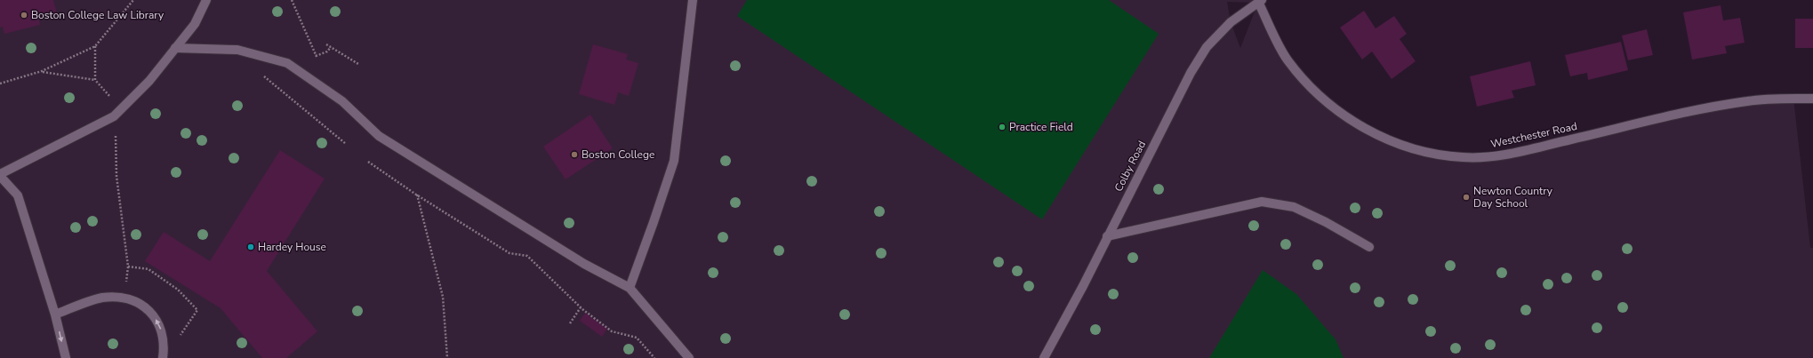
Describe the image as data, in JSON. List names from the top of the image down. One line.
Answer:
{"streets":{"street":["Westchester Road","Colby Road"]},"crossings":[["Westchester Road","Colby Road"]],"places":["Boston College Law Library","Practice Field","Boston College","Newton Country Day School","Hardey House"]}
